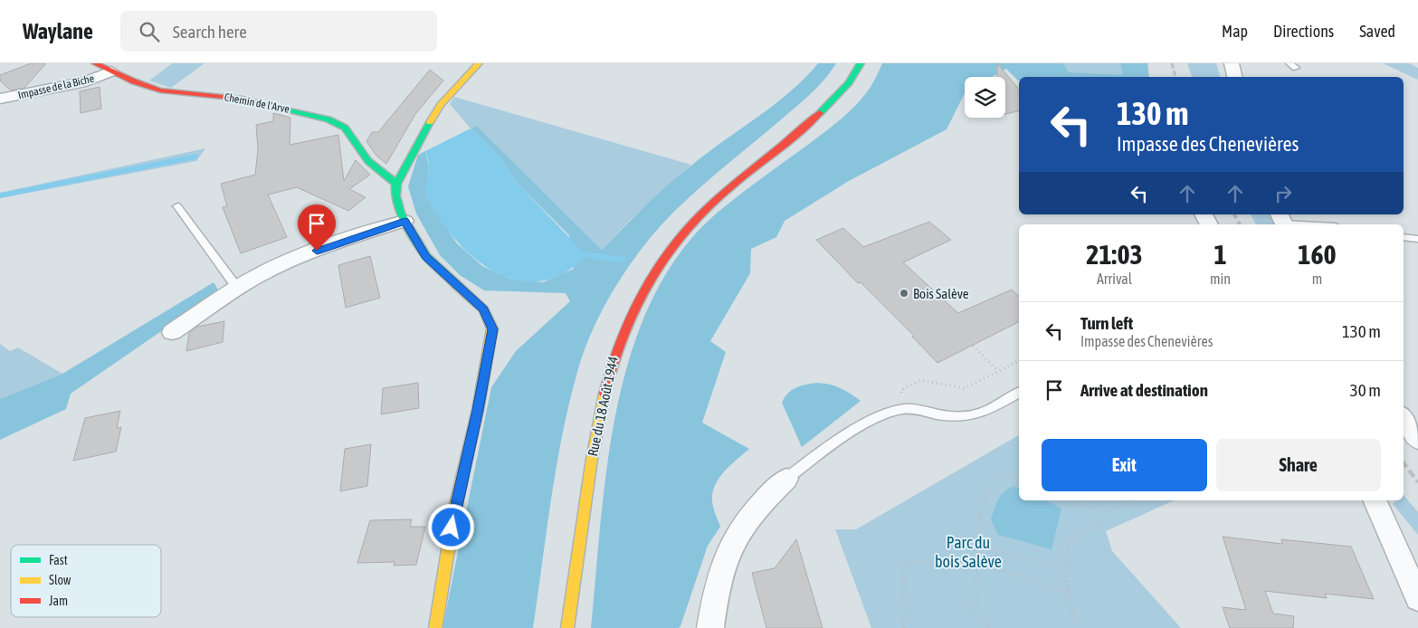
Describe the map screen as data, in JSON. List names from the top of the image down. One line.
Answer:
{"streets":{"street":["Impasse de la Biche","Chemin de l'Arve","Rue du 18 Août 1944"]},"crossings":[["Impasse de la Biche","Chemin de l'Arve"]],"parks":["Parc du bois Salève"],"places":["Bois Salève"],"legend":["Fast","Slow","Jam"],"page":{"header":"Waylane","search":"Search here","nav":["Map","Directions","Saved"],"turn":["130 m","Impasse des Chenevières"],"eta":["21:03","Arrival","1","min","160","m"],"list":[{"name":"Turn left","note":"Impasse des Chenevières","value":"130 m"},{"name":"Arrive at destination","value":"30 m"}],"buttons":["Exit","Share"]}}
